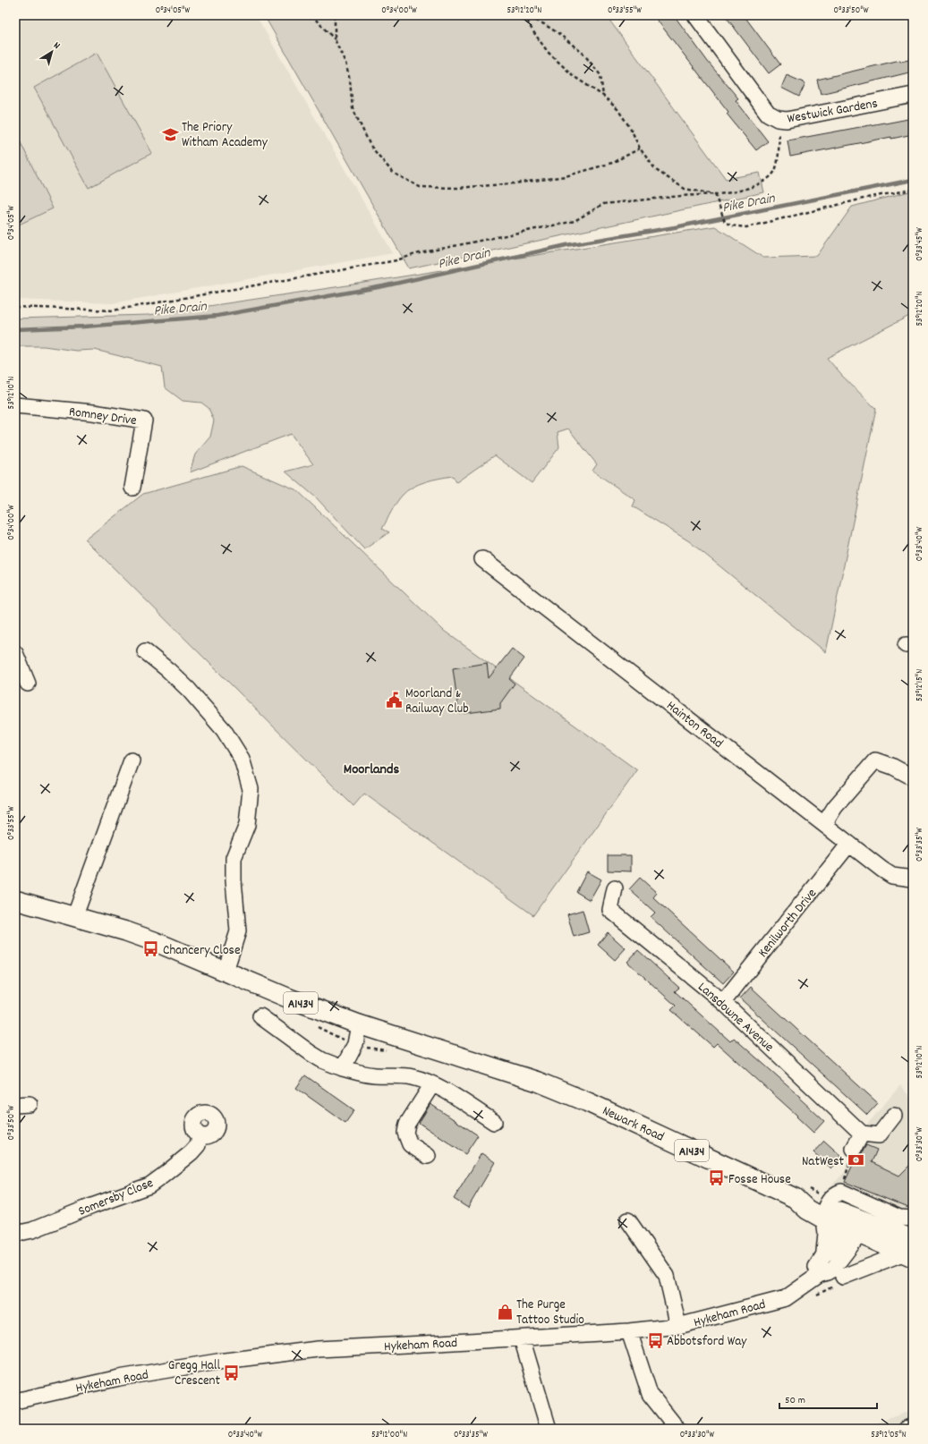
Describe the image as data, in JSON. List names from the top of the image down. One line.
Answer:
{"streets":{"main road":["A1434","Newark Road"],"street":["Westwick Gardens","Romney Drive","Hainton Road","Kenilworth Drive","Lansdowne Avenue","Somersby Close","Hykeham Road"]},"crossings":[["Hainton Road","Kenilworth Drive"],["Kenilworth Drive","Lansdowne Avenue"],["A1434","Newark Road"],["Newark Road","Hykeham Road"]],"districts":["Moorlands"],"water":["Pike Drain"],"places":{"school or university":["The Priory Witham Academy"],"public building":["Moorland & Railway Club"],"bus stop":["Chancery Close","Fosse House","Abbotsford Way","Gregg Hall Crescent"],"bank":["NatWest"],"shop":["The Purge Tattoo Studio"]},"scale_bar":"50 m","north":"top right","coordinates":["0°34'05\"W","0°34'00\"W","53°12'20\"N","0°33'55\"W","0°33'50\"W","0°33'45\"W","53°12'10\"N","0°33'40\"W","53°12'15\"N","0°33'35\"W","0°33'30\"W","53°12'00\"N","53°12'05\"N"]}
